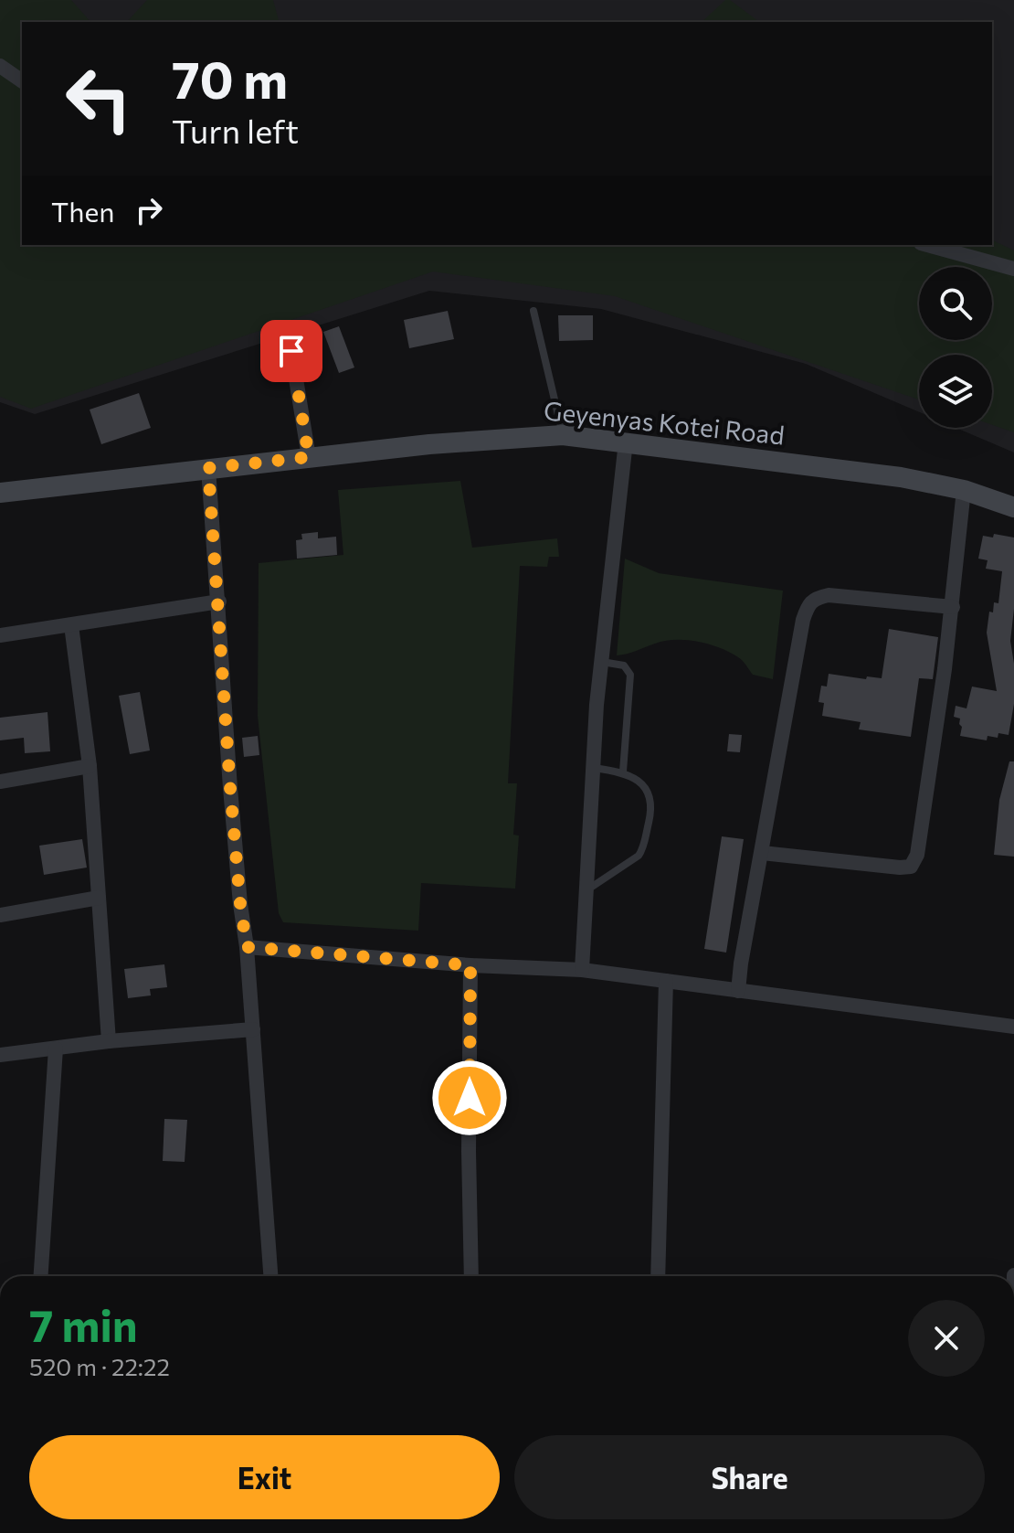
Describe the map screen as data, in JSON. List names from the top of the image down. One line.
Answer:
{"streets":{"street":["Geyenyas Kotei Road"]},"page":{"turn":["70 m","Turn left"],"then":"Then","heading":["7 min","520 m · 22:22"],"buttons":["Exit","Share"]}}
